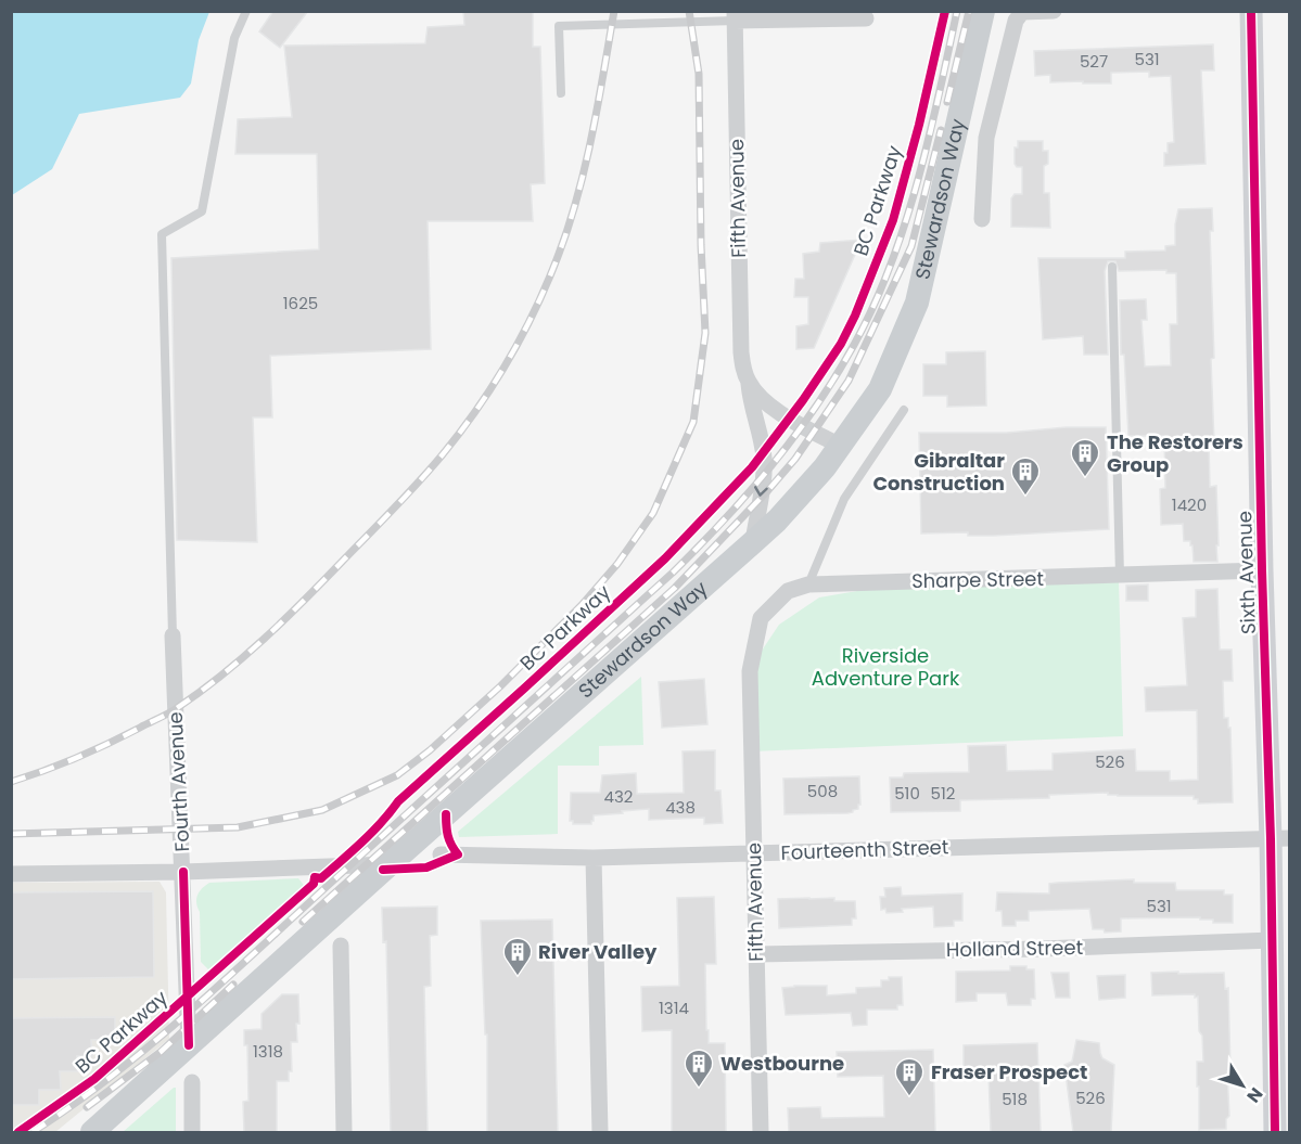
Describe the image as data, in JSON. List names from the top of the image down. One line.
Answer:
{"streets":{"main road":["Stewardson Way"],"street":["Fifth Avenue","Sixth Avenue","Sharpe Street","Fourth Avenue","Fourteenth Street","Holland Street"],"cycle path":["BC Parkway"]},"crossings":[["Fifth Avenue","Stewardson Way"],["Fifth Avenue","Sharpe Street"],["Fifth Avenue","Fourteenth Street"],["Fifth Avenue","Holland Street"],["Stewardson Way","Fourth Avenue"],["Sixth Avenue","Sharpe Street"],["Sixth Avenue","Fourteenth Street"],["Sixth Avenue","Holland Street"]],"parks":["Riverside Adventure Park"],"places":{"building":["The Restorers Group","Gibraltar Construction","River Valley","Westbourne","Fraser Prospect"]},"house_numbers":["531","527","1625","1420","526","508","510","512","432","438","531","1314","1318","526","518"],"north":"bottom right"}
